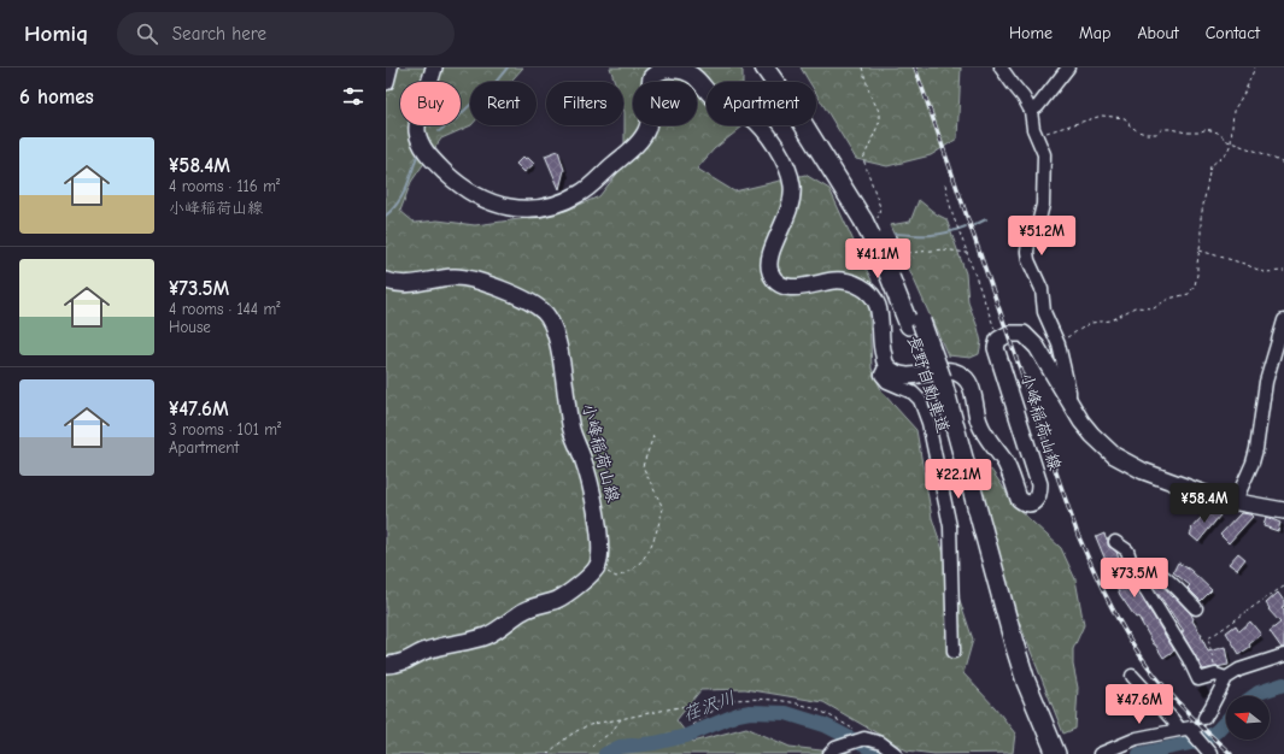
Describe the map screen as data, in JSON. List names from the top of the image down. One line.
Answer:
{"streets":{"highway":["長野自動車道"],"main road":["小峰稲荷山線"]},"water":["荏沢川"],"north":"left","page":{"header":"Homiq","search":"Search here","nav":["Home","Map","About","Contact"],"heading":"6 homes","chip":["Buy","Rent","Filters","New","Apartment"],"list":[{"name":"¥58.4M","note":"4 rooms · 116 m² · 小峰稲荷山線"},{"name":"¥73.5M","note":"4 rooms · 144 m² · House"},{"name":"¥47.6M","note":"3 rooms · 101 m² · Apartment"}],"price":["¥51.2M","¥41.1M","¥22.1M","¥58.4M","¥73.5M","¥47.6M"]}}
